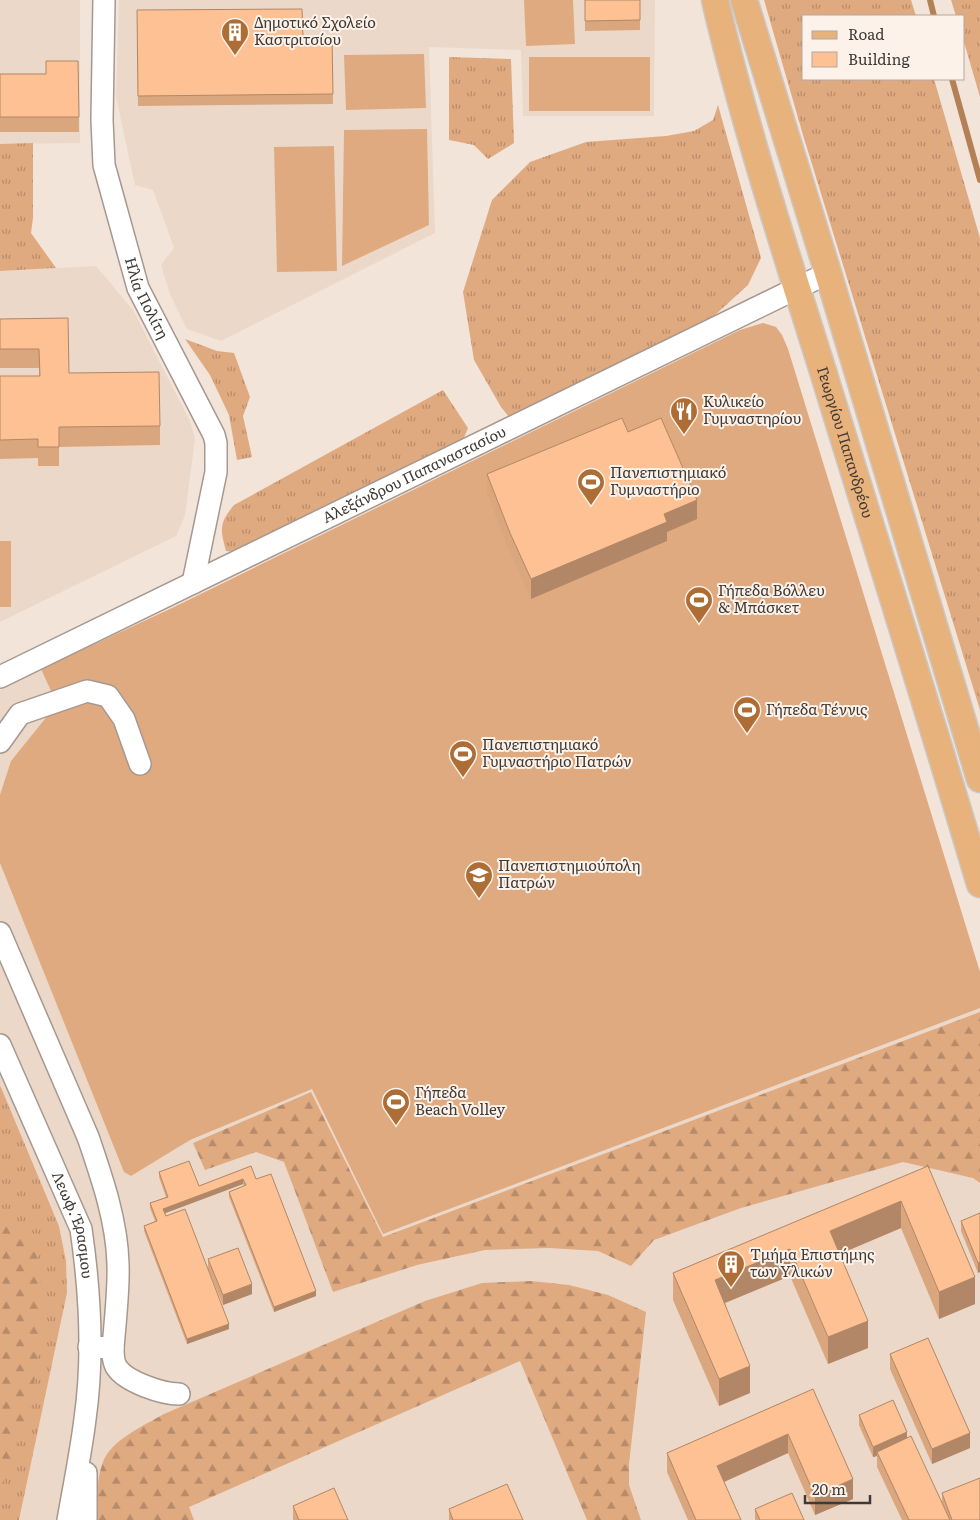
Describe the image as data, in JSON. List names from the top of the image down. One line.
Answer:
{"streets":{"main road":["Γεωργίου Παπανδρέου"],"street":["Ηλία Πολίτη","Αλεξάνδρου Παπαναστασίου","Λεωφ. Έρασμου"]},"crossings":[["Ηλία Πολίτη","Αλεξάνδρου Παπαναστασίου"],["Γεωργίου Παπανδρέου","Αλεξάνδρου Παπαναστασίου"]],"places":{"building":["Δημοτικό Σχολείο Καστριτσίου","Τμήμα Επιστήμης των Υλικών"],"restaurant":["Κυλικείο Γυμναστηρίου"],"sports":["Πανεπιστημιακό Γυμναστήριο","Γήπεδα Βόλλευ & Μπάσκετ","Γήπεδα Τέννις","Πανεπιστημιακό Γυμναστήριο Πατρών","Γήπεδα Beach Volley"],"school or university":["Πανεπιστημιούπολη Πατρών"]},"legend":["Road","Building"],"scale_bar":"20 m"}
